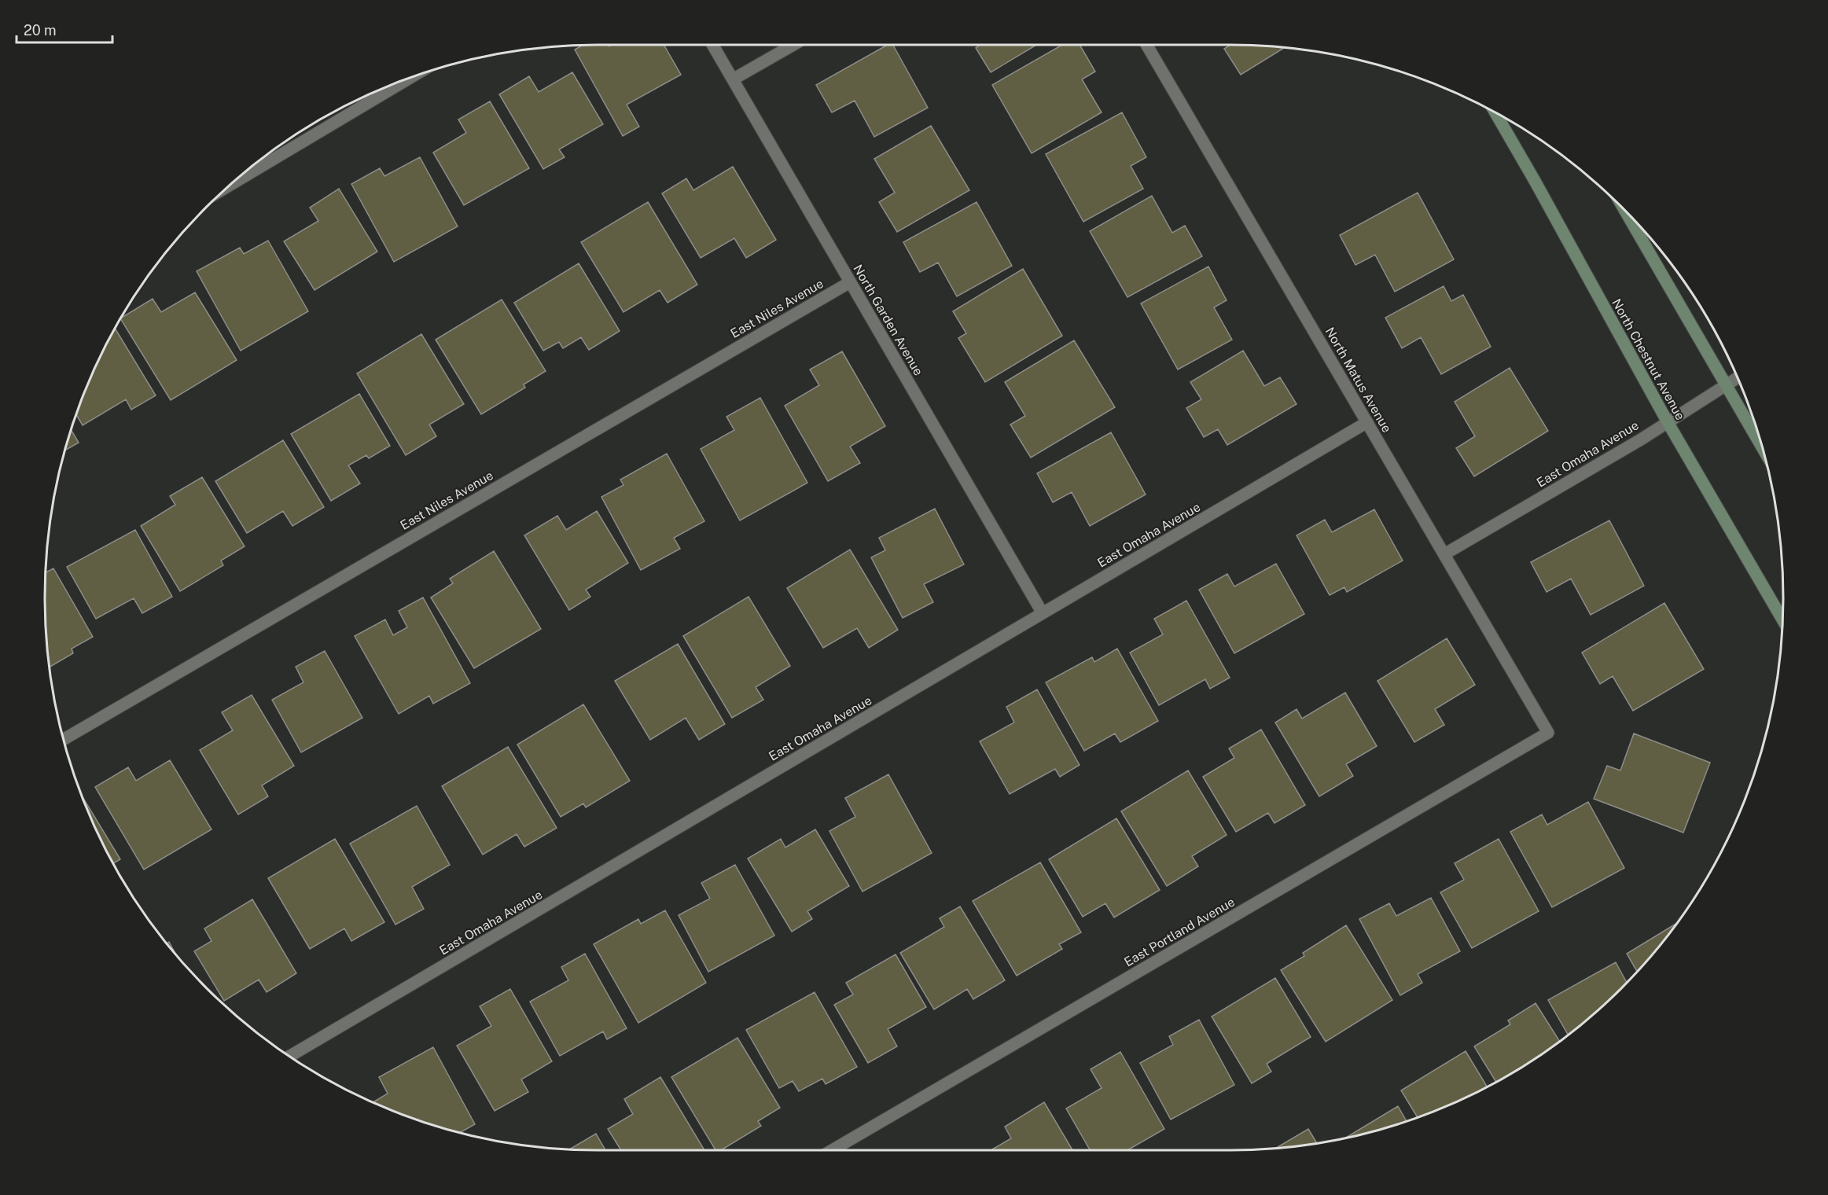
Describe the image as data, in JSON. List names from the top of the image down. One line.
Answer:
{"streets":{"main road":["North Chestnut Avenue"],"street":["East Niles Avenue","North Garden Avenue","North Matus Avenue","East Omaha Avenue","East Portland Avenue"]},"crossings":[["East Niles Avenue","North Garden Avenue"],["North Garden Avenue","East Omaha Avenue"],["North Chestnut Avenue","East Omaha Avenue"],["North Matus Avenue","East Omaha Avenue"],["North Matus Avenue","East Portland Avenue"]],"scale_bar":"20 m"}
